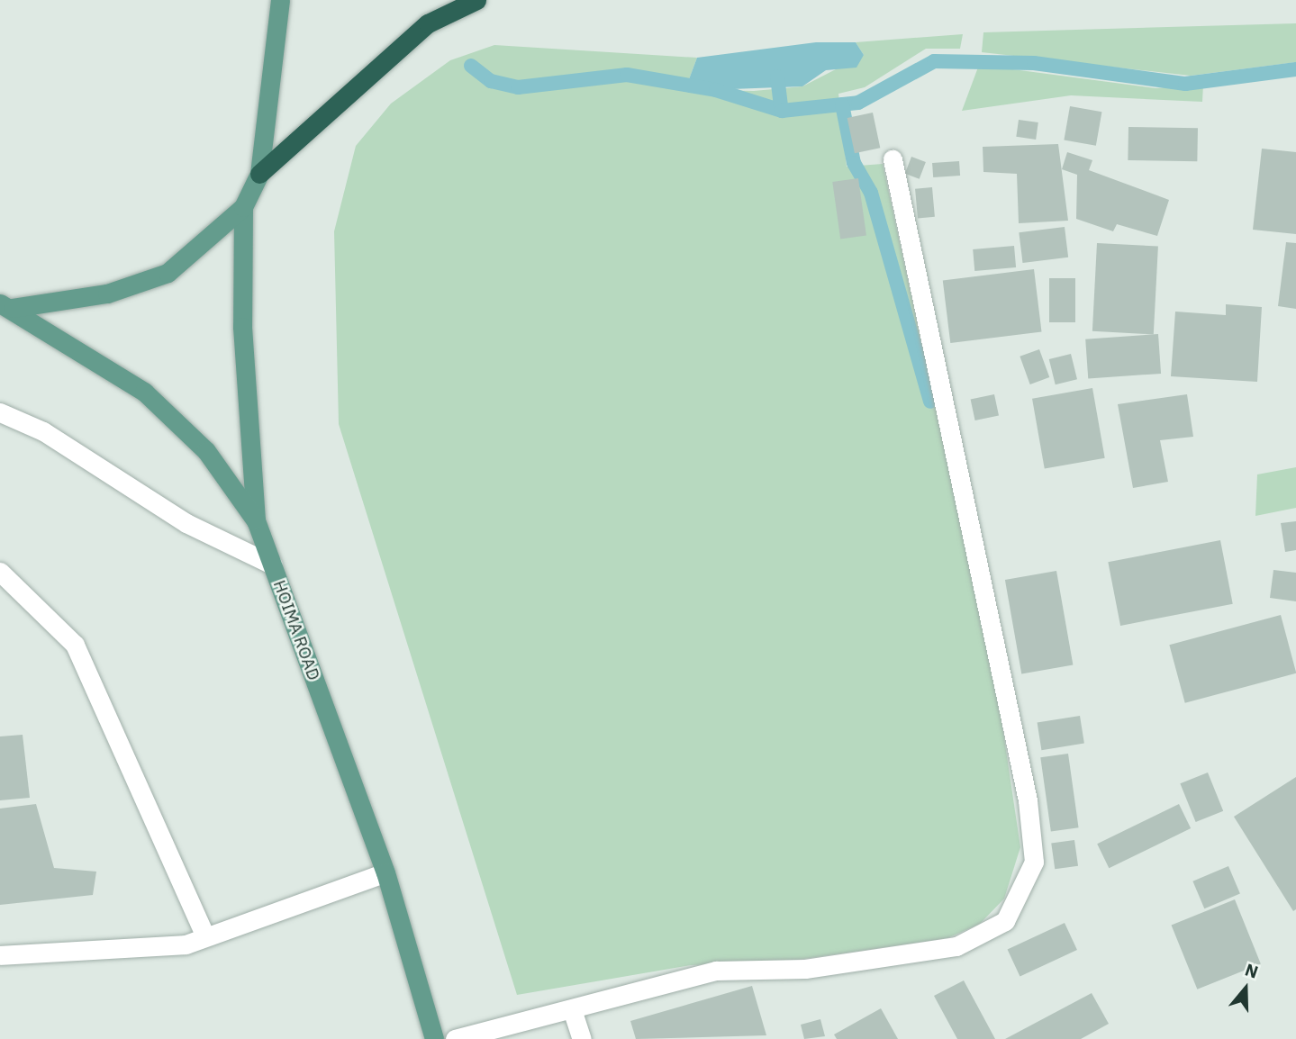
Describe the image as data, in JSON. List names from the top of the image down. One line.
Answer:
{"streets":{"main road":["HOIMA ROAD"]},"north":"top"}
